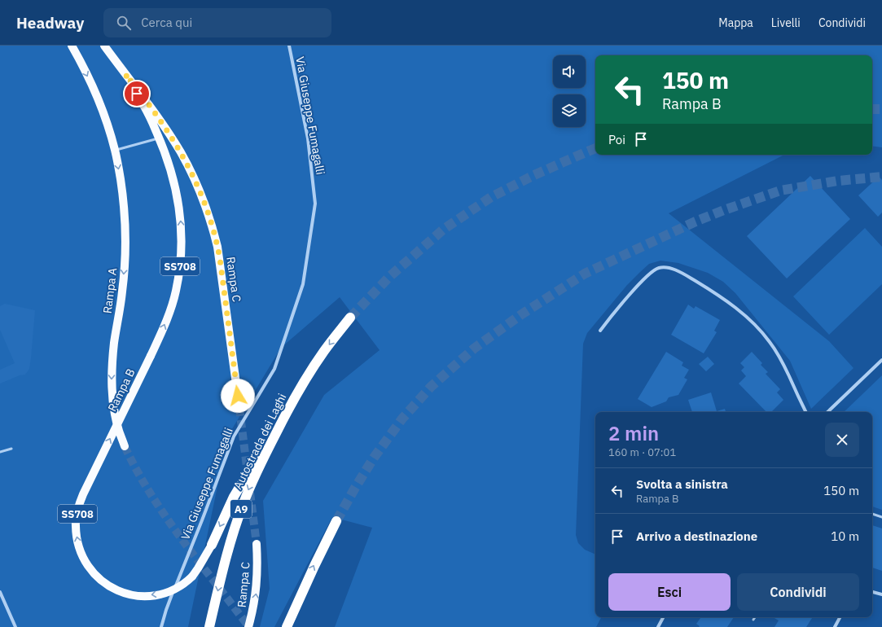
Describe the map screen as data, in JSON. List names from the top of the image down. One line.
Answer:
{"streets":{"highway":["Autostrada dei Laghi","A9"],"main road":["SS708","Rampa C","Rampa A","Rampa B"],"street":["Via Giuseppe Fumagalli"]},"crossings":[["SS708","Rampa C"],["SS708","Rampa B"],["Rampa C","Rampa B"]],"one_way":["Rampa A"],"page":{"header":"Headway","search":"Cerca qui","nav":["Mappa","Livelli","Condividi"],"turn":["150 m","Rampa B"],"then":"Poi","heading":["2 min","160 m · 07:01"],"list":[{"name":"Svolta a sinistra","note":"Rampa B","value":"150 m"},{"name":"Arrivo a destinazione","value":"10 m"}],"buttons":["Esci","Condividi"]}}
